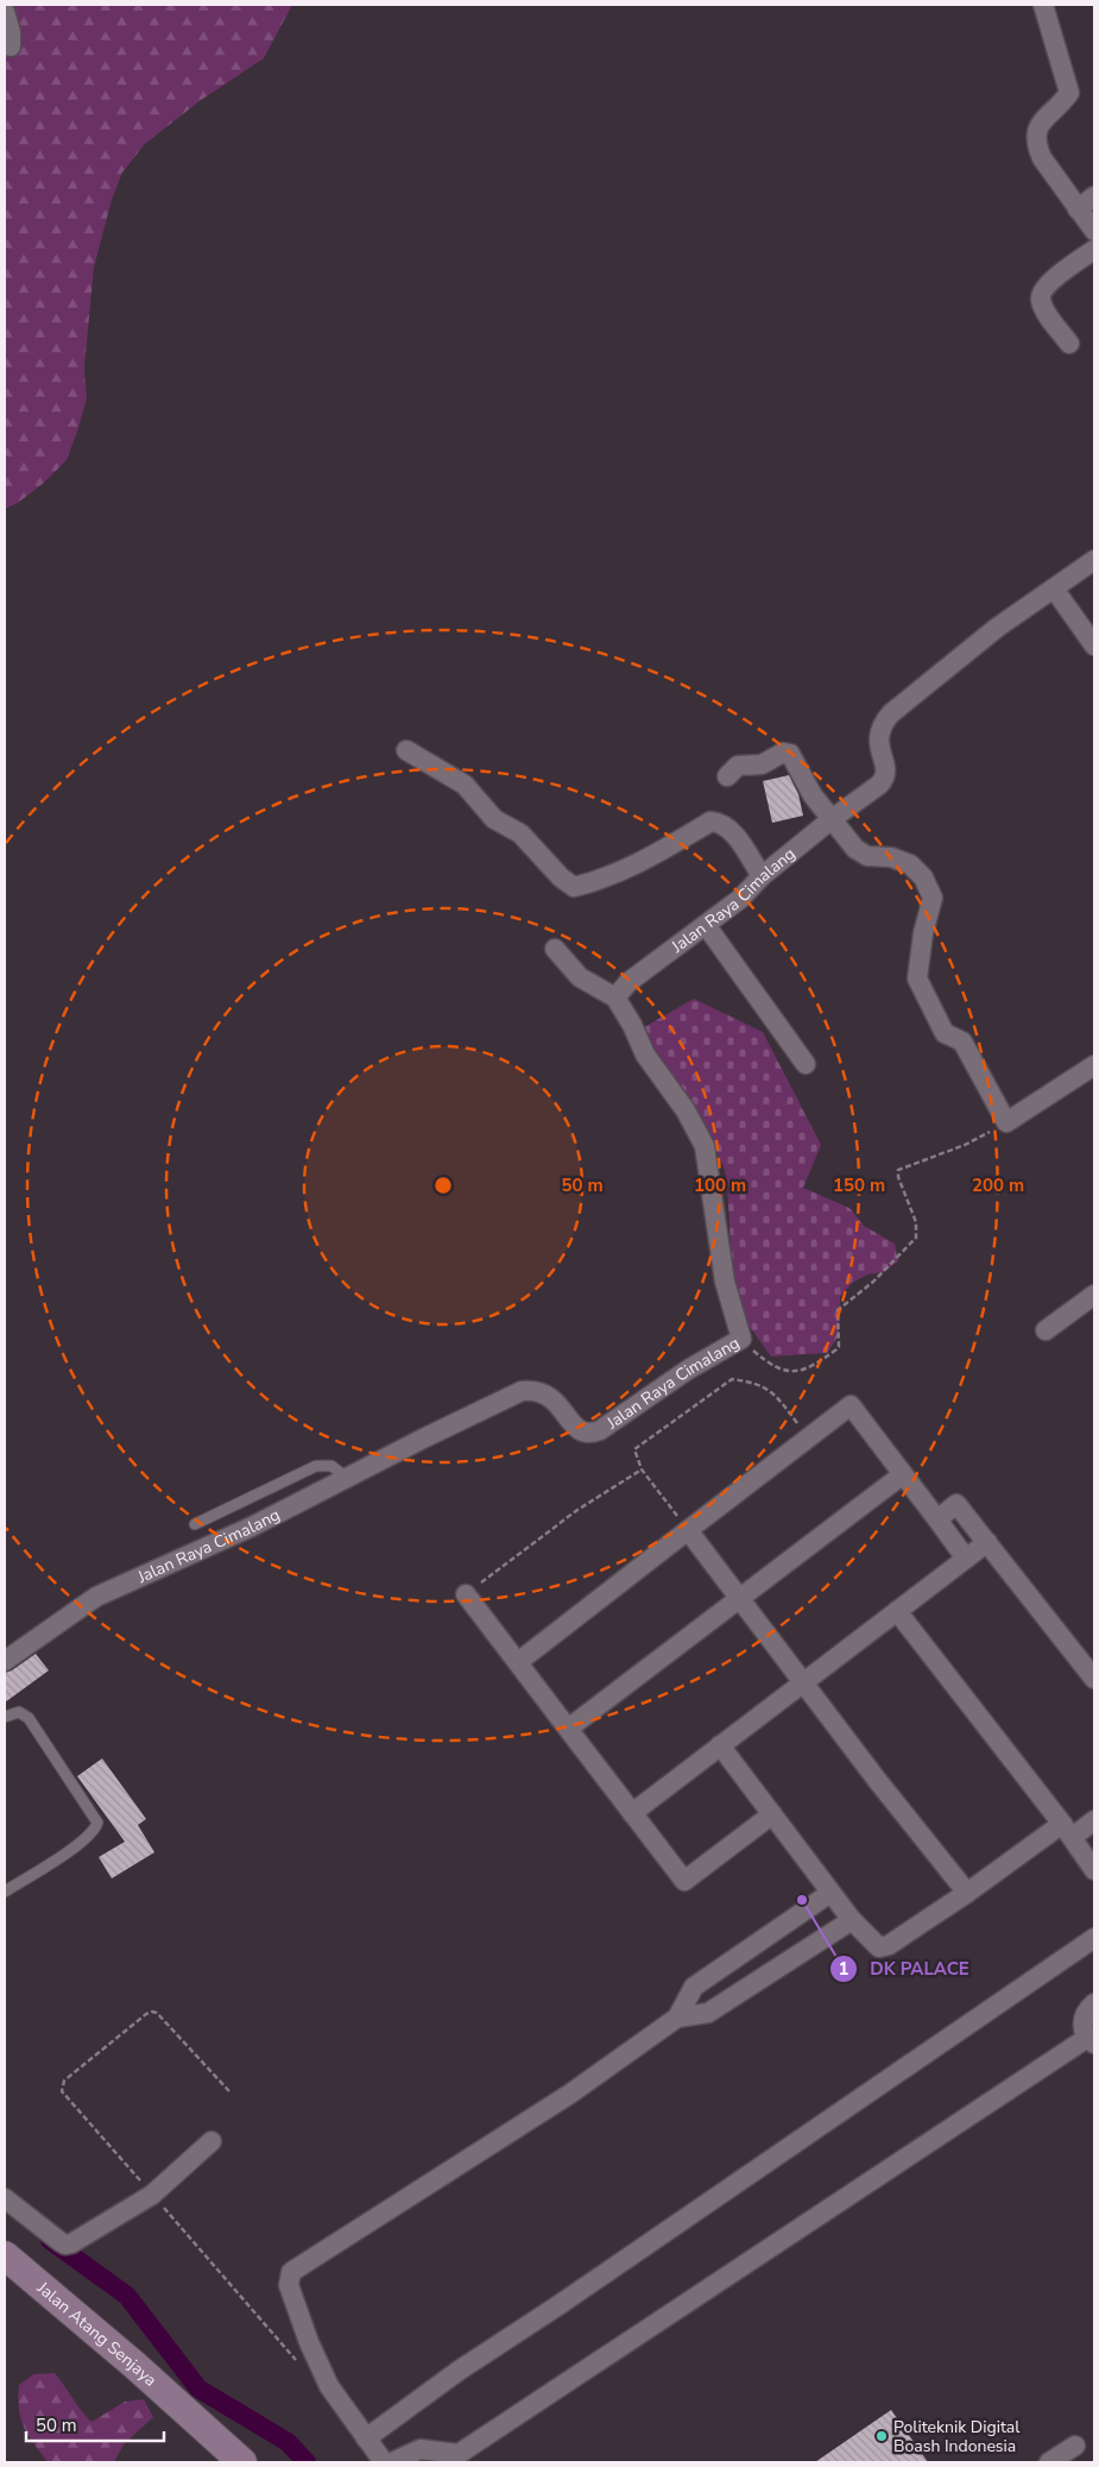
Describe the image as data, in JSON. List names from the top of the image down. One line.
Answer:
{"streets":{"main road":["Jalan Atang Senjaya"],"street":["Jalan Raya Cimalang"]},"places":["DK PALACE","Politeknik Digital Boash Indonesia"],"scale_bar":"50 m","rings":["50 m","100 m","150 m","200 m"]}
